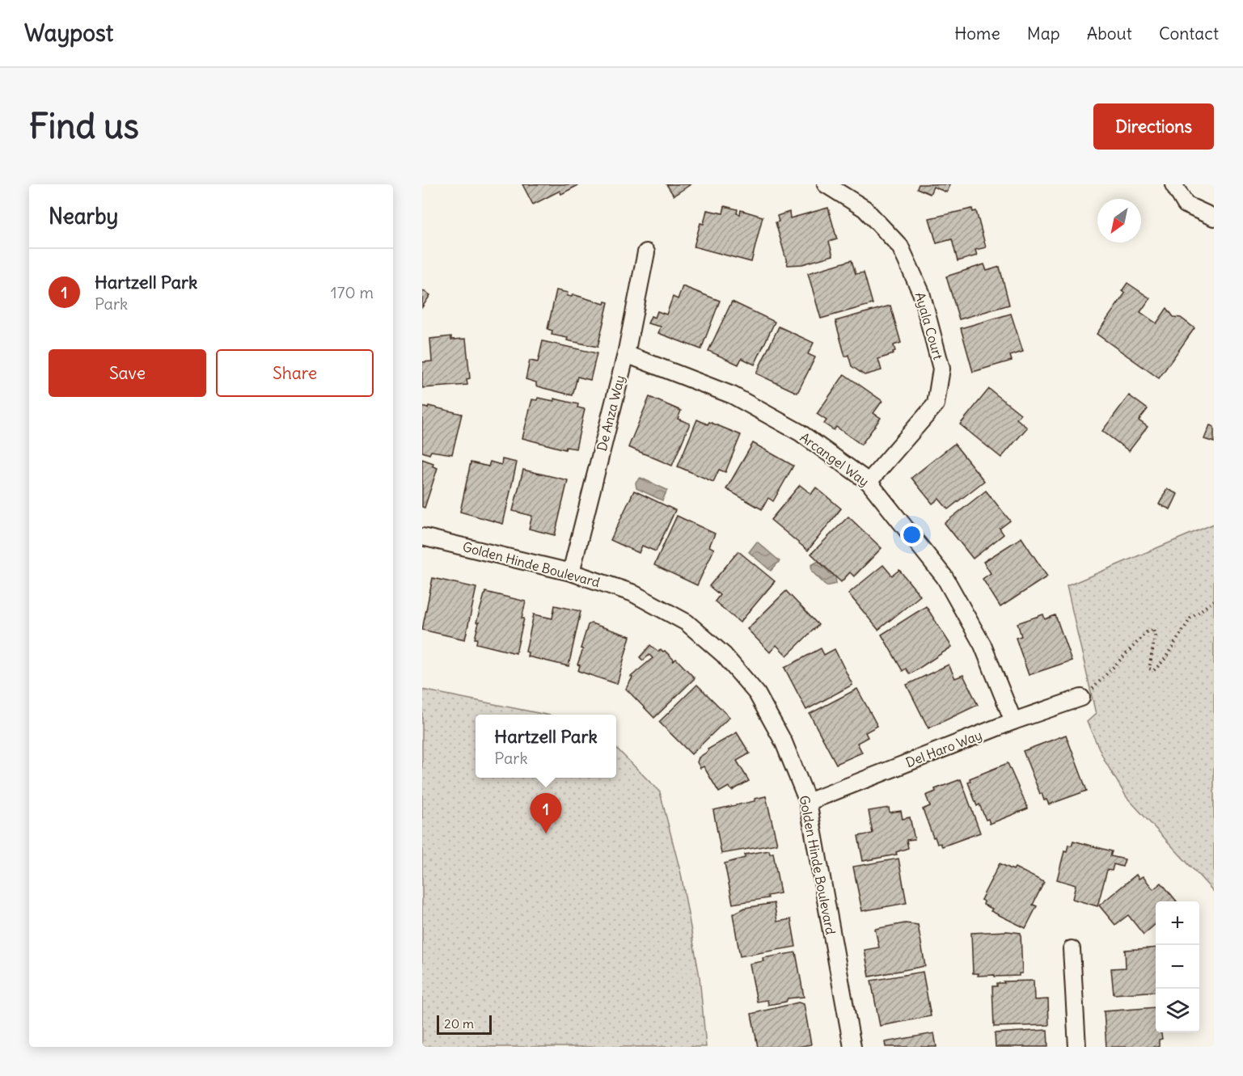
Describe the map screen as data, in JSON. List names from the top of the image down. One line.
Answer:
{"streets":{"street":["Ayala Court","De Anza Way","Arcangel Way","Golden Hinde Boulevard","Del Haro Way"]},"crossings":[["Ayala Court","Arcangel Way"],["De Anza Way","Arcangel Way"],["De Anza Way","Golden Hinde Boulevard"],["Arcangel Way","Del Haro Way"],["Golden Hinde Boulevard","Del Haro Way"]],"scale_bar":"20 m","north":"bottom left","page":{"header":"Waypost","nav":["Home","Map","About","Contact"],"buttons":["Directions",["Save","Share"]],"title":"Find us","heading":"Nearby","list":[{"mark":"1","name":"Hartzell Park","note":"Park","value":"170 m"}],"popup":["Hartzell Park","Park"],"pins":"1","map_buttons":["+","−"],"scale":"20 m"}}
